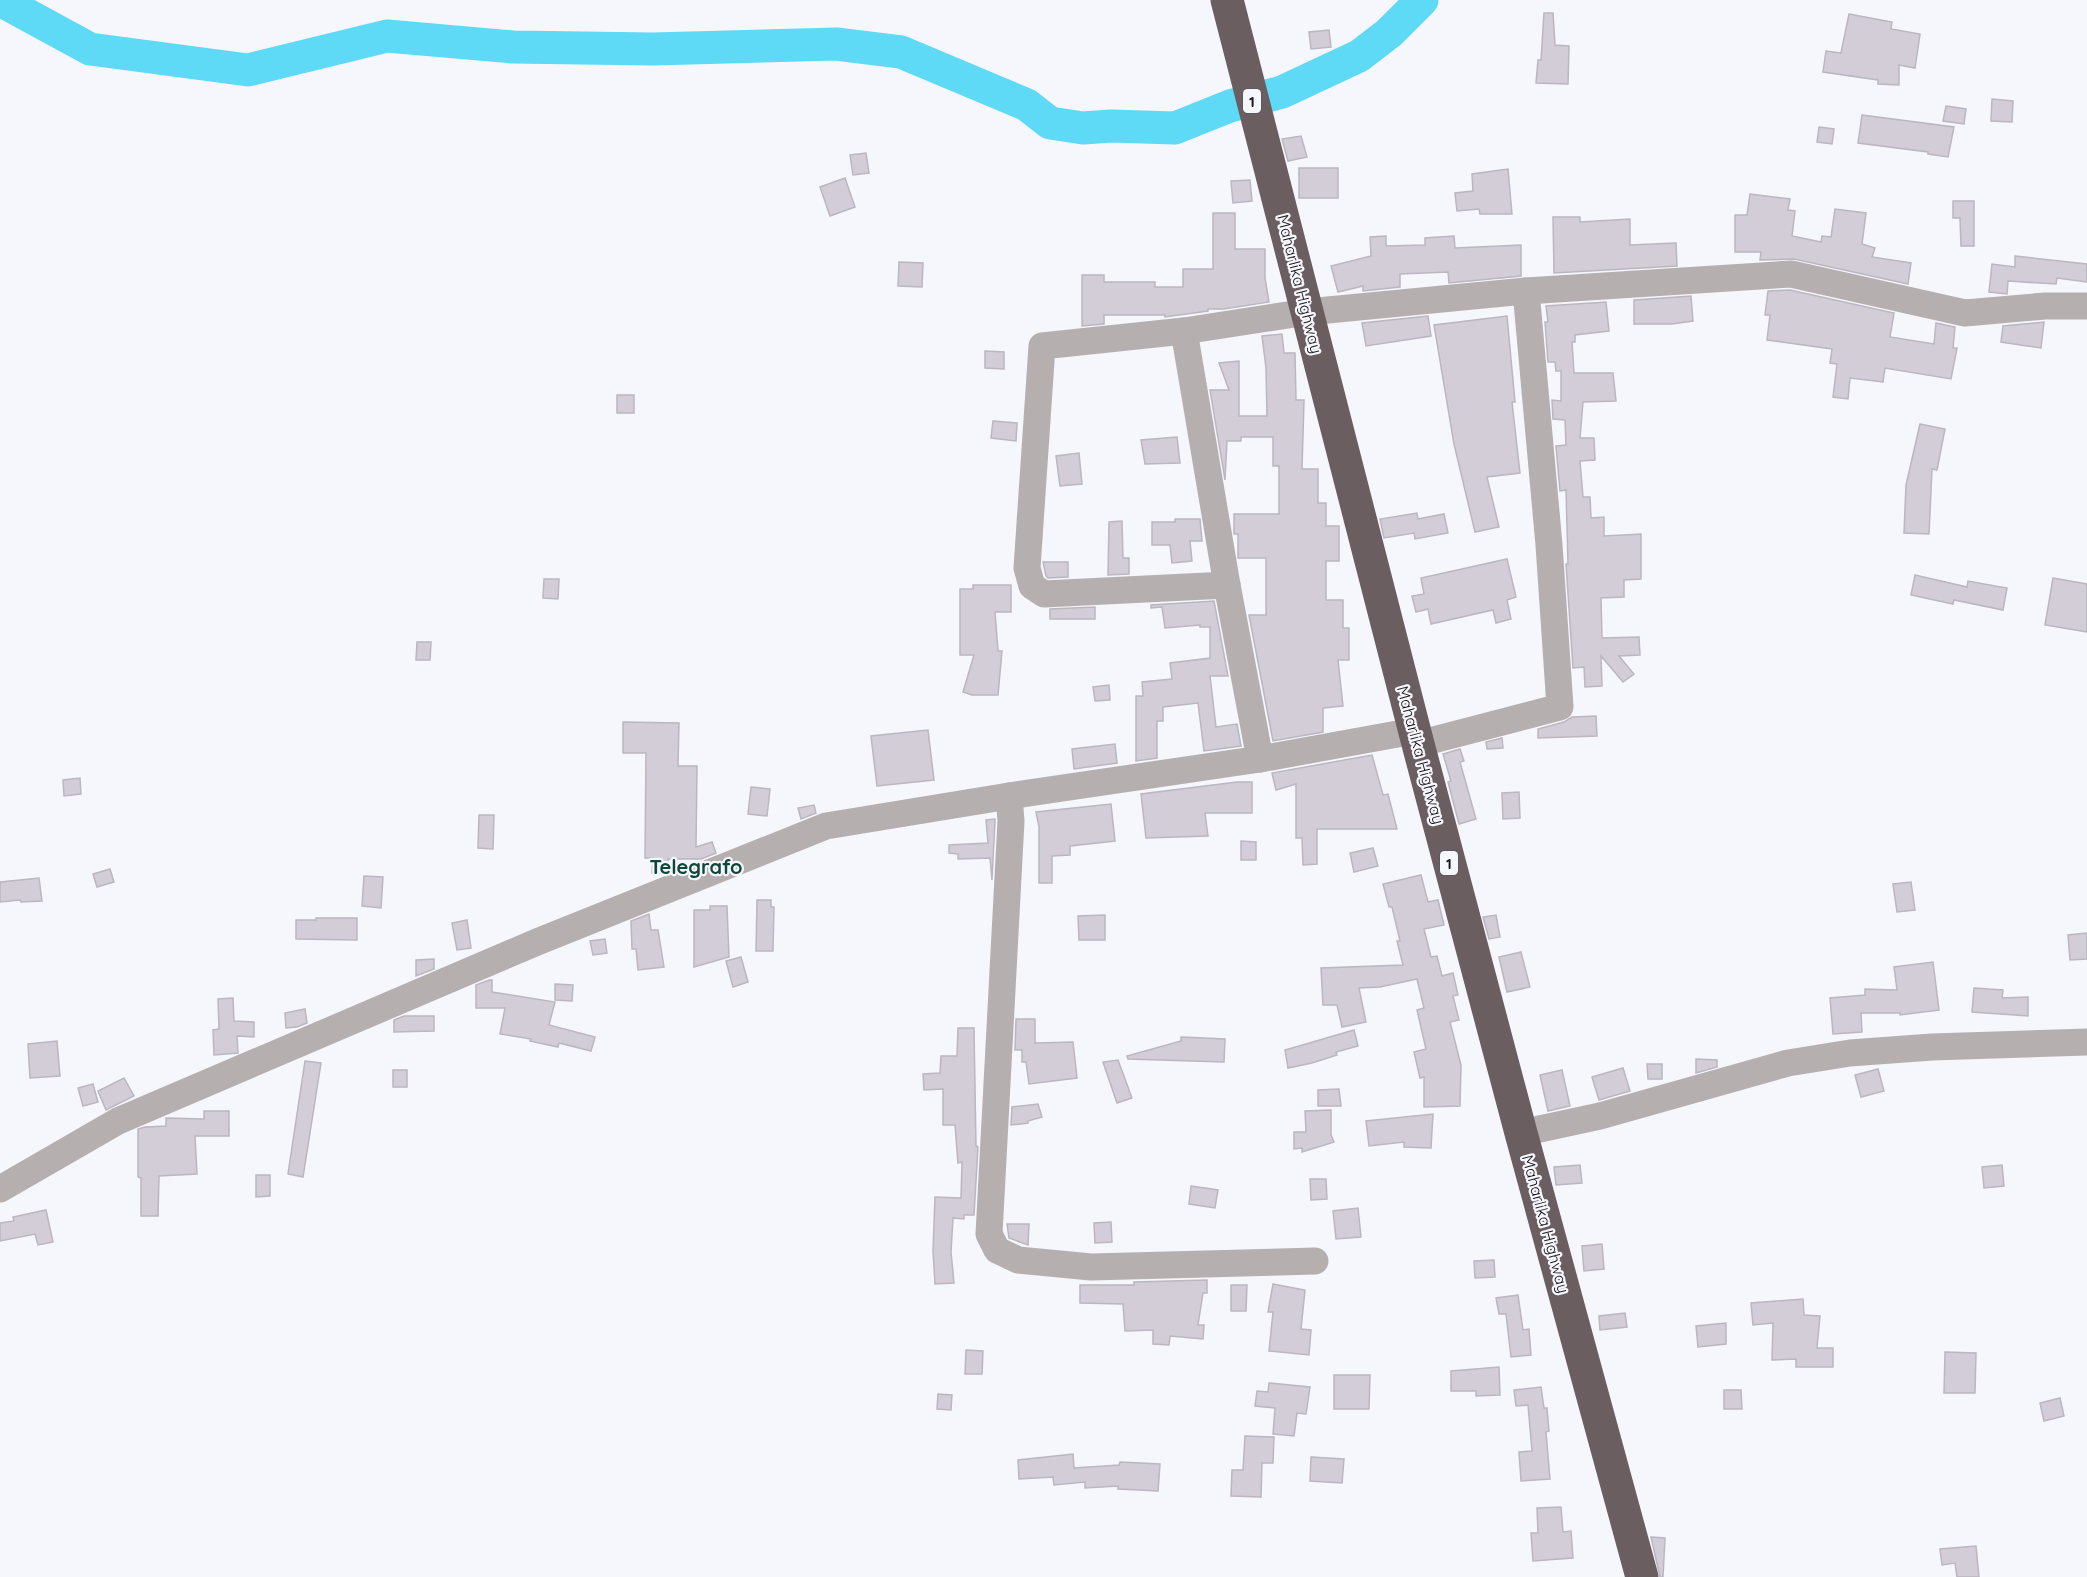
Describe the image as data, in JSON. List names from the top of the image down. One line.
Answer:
{"streets":{"highway":["1","Maharlika Highway"]},"districts":["Telegrafo"]}
